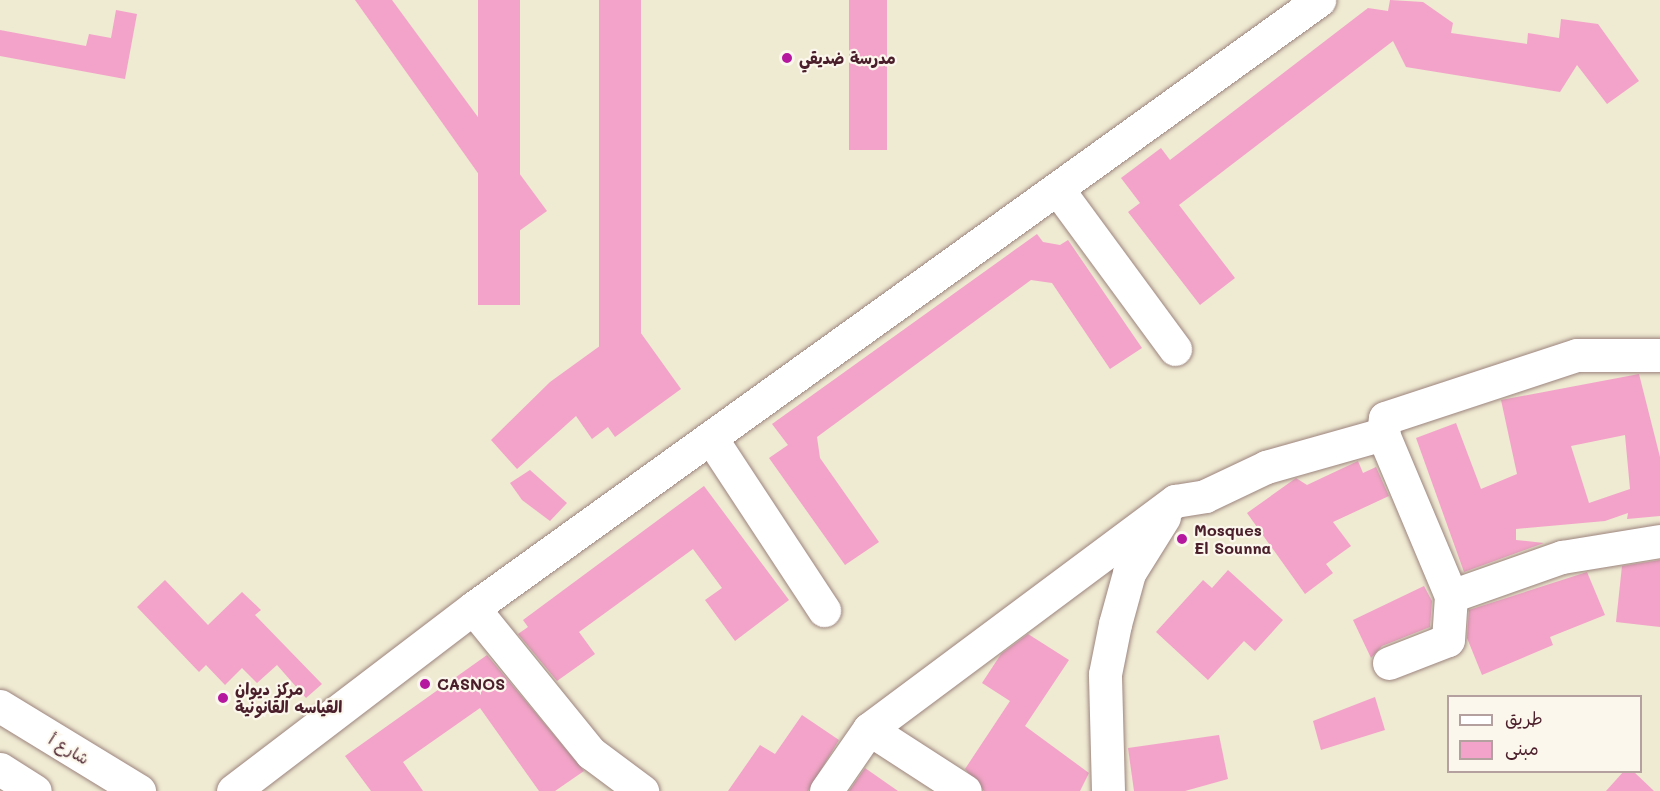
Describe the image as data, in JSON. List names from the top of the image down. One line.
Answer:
{"streets":{"street":["شارع أ"]},"places":["مدرسة ضديقي","Mosques El Sounna","CASNOS","مركز ديوان القياسه القانونية"],"legend":["طريق","مبنى"]}
